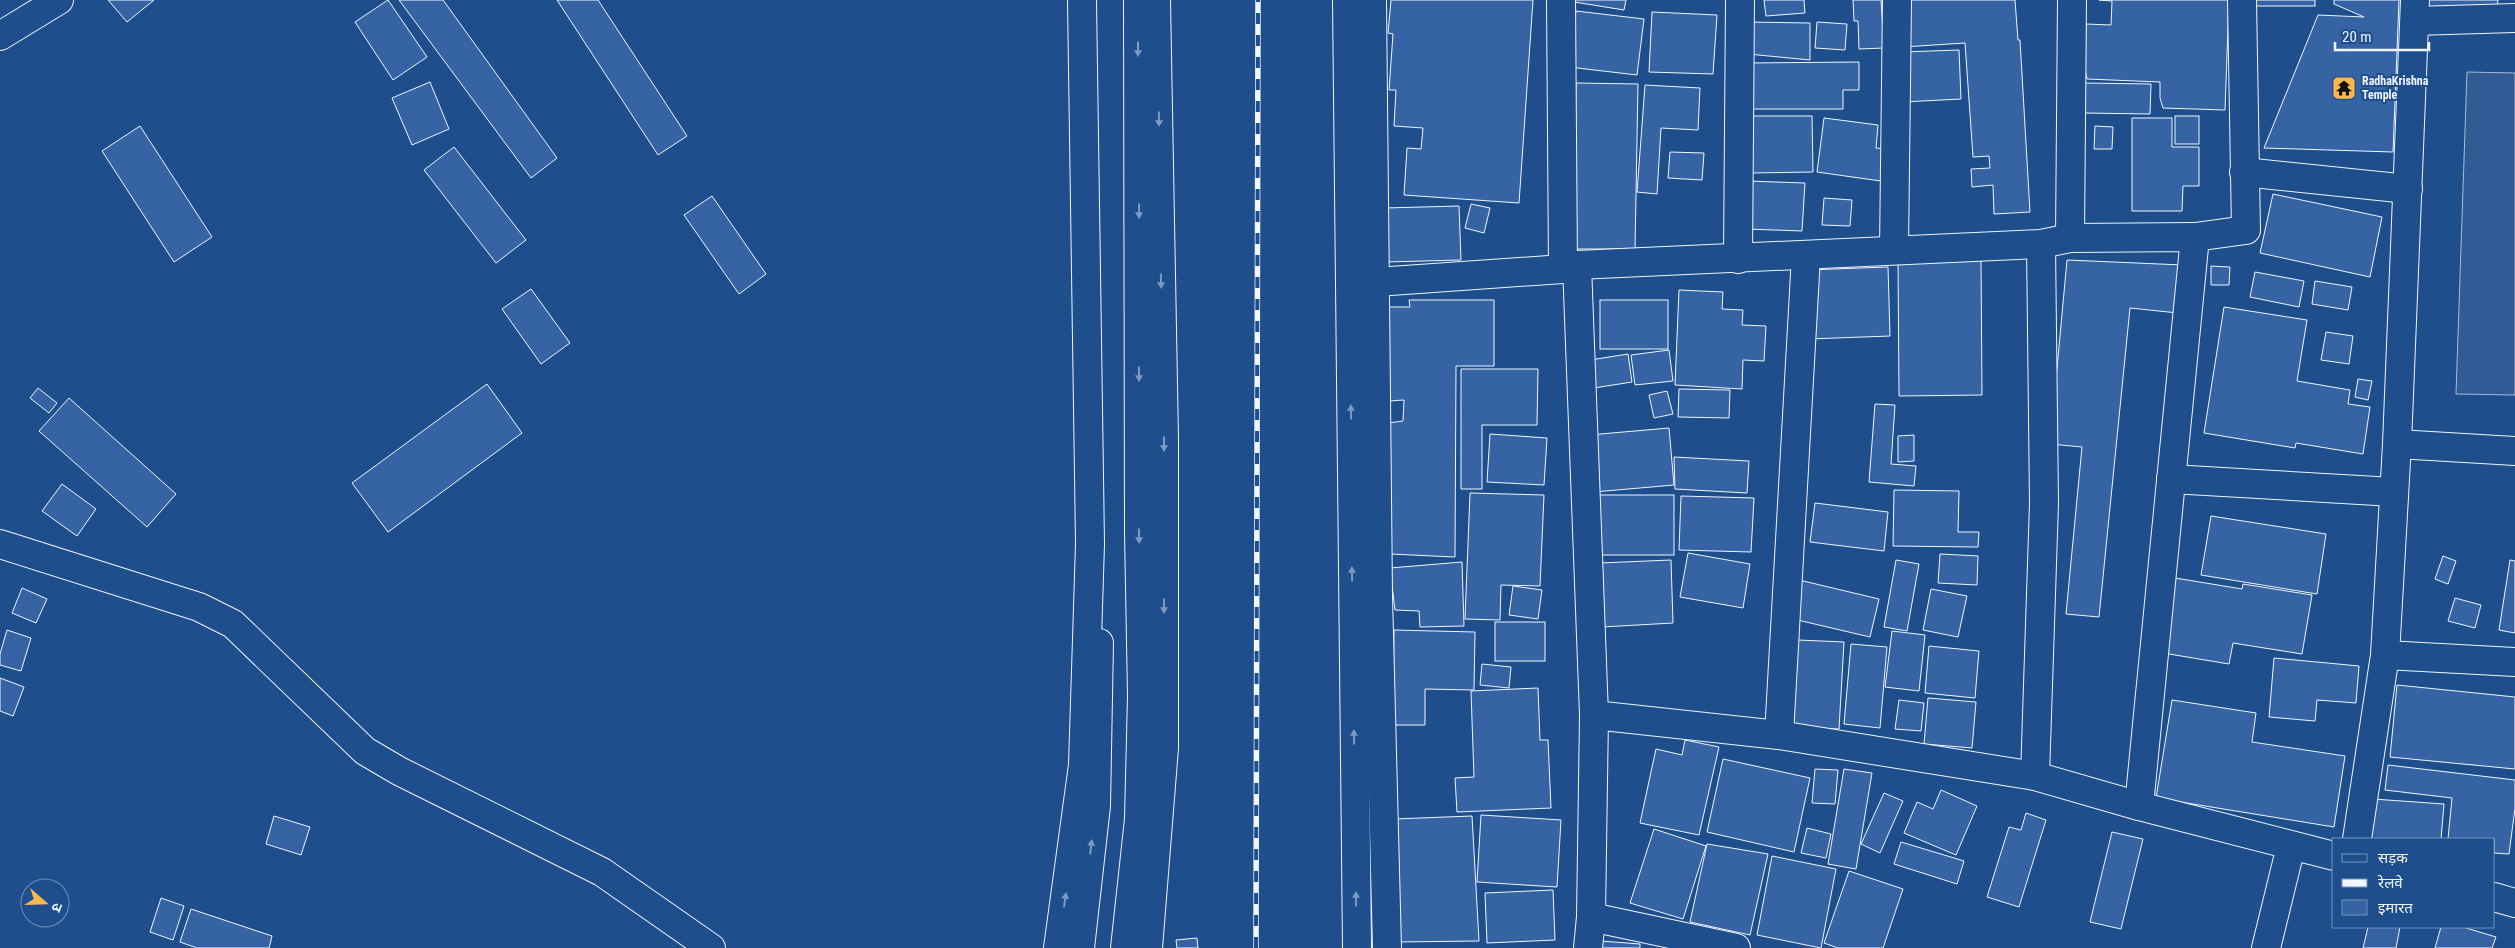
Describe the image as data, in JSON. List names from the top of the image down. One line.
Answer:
{"places":{"temple":["RadhaKrishna Temple"]},"legend":["सड़क","रेलवे","इमारत"],"scale_bar":"20 m","north":"right"}
